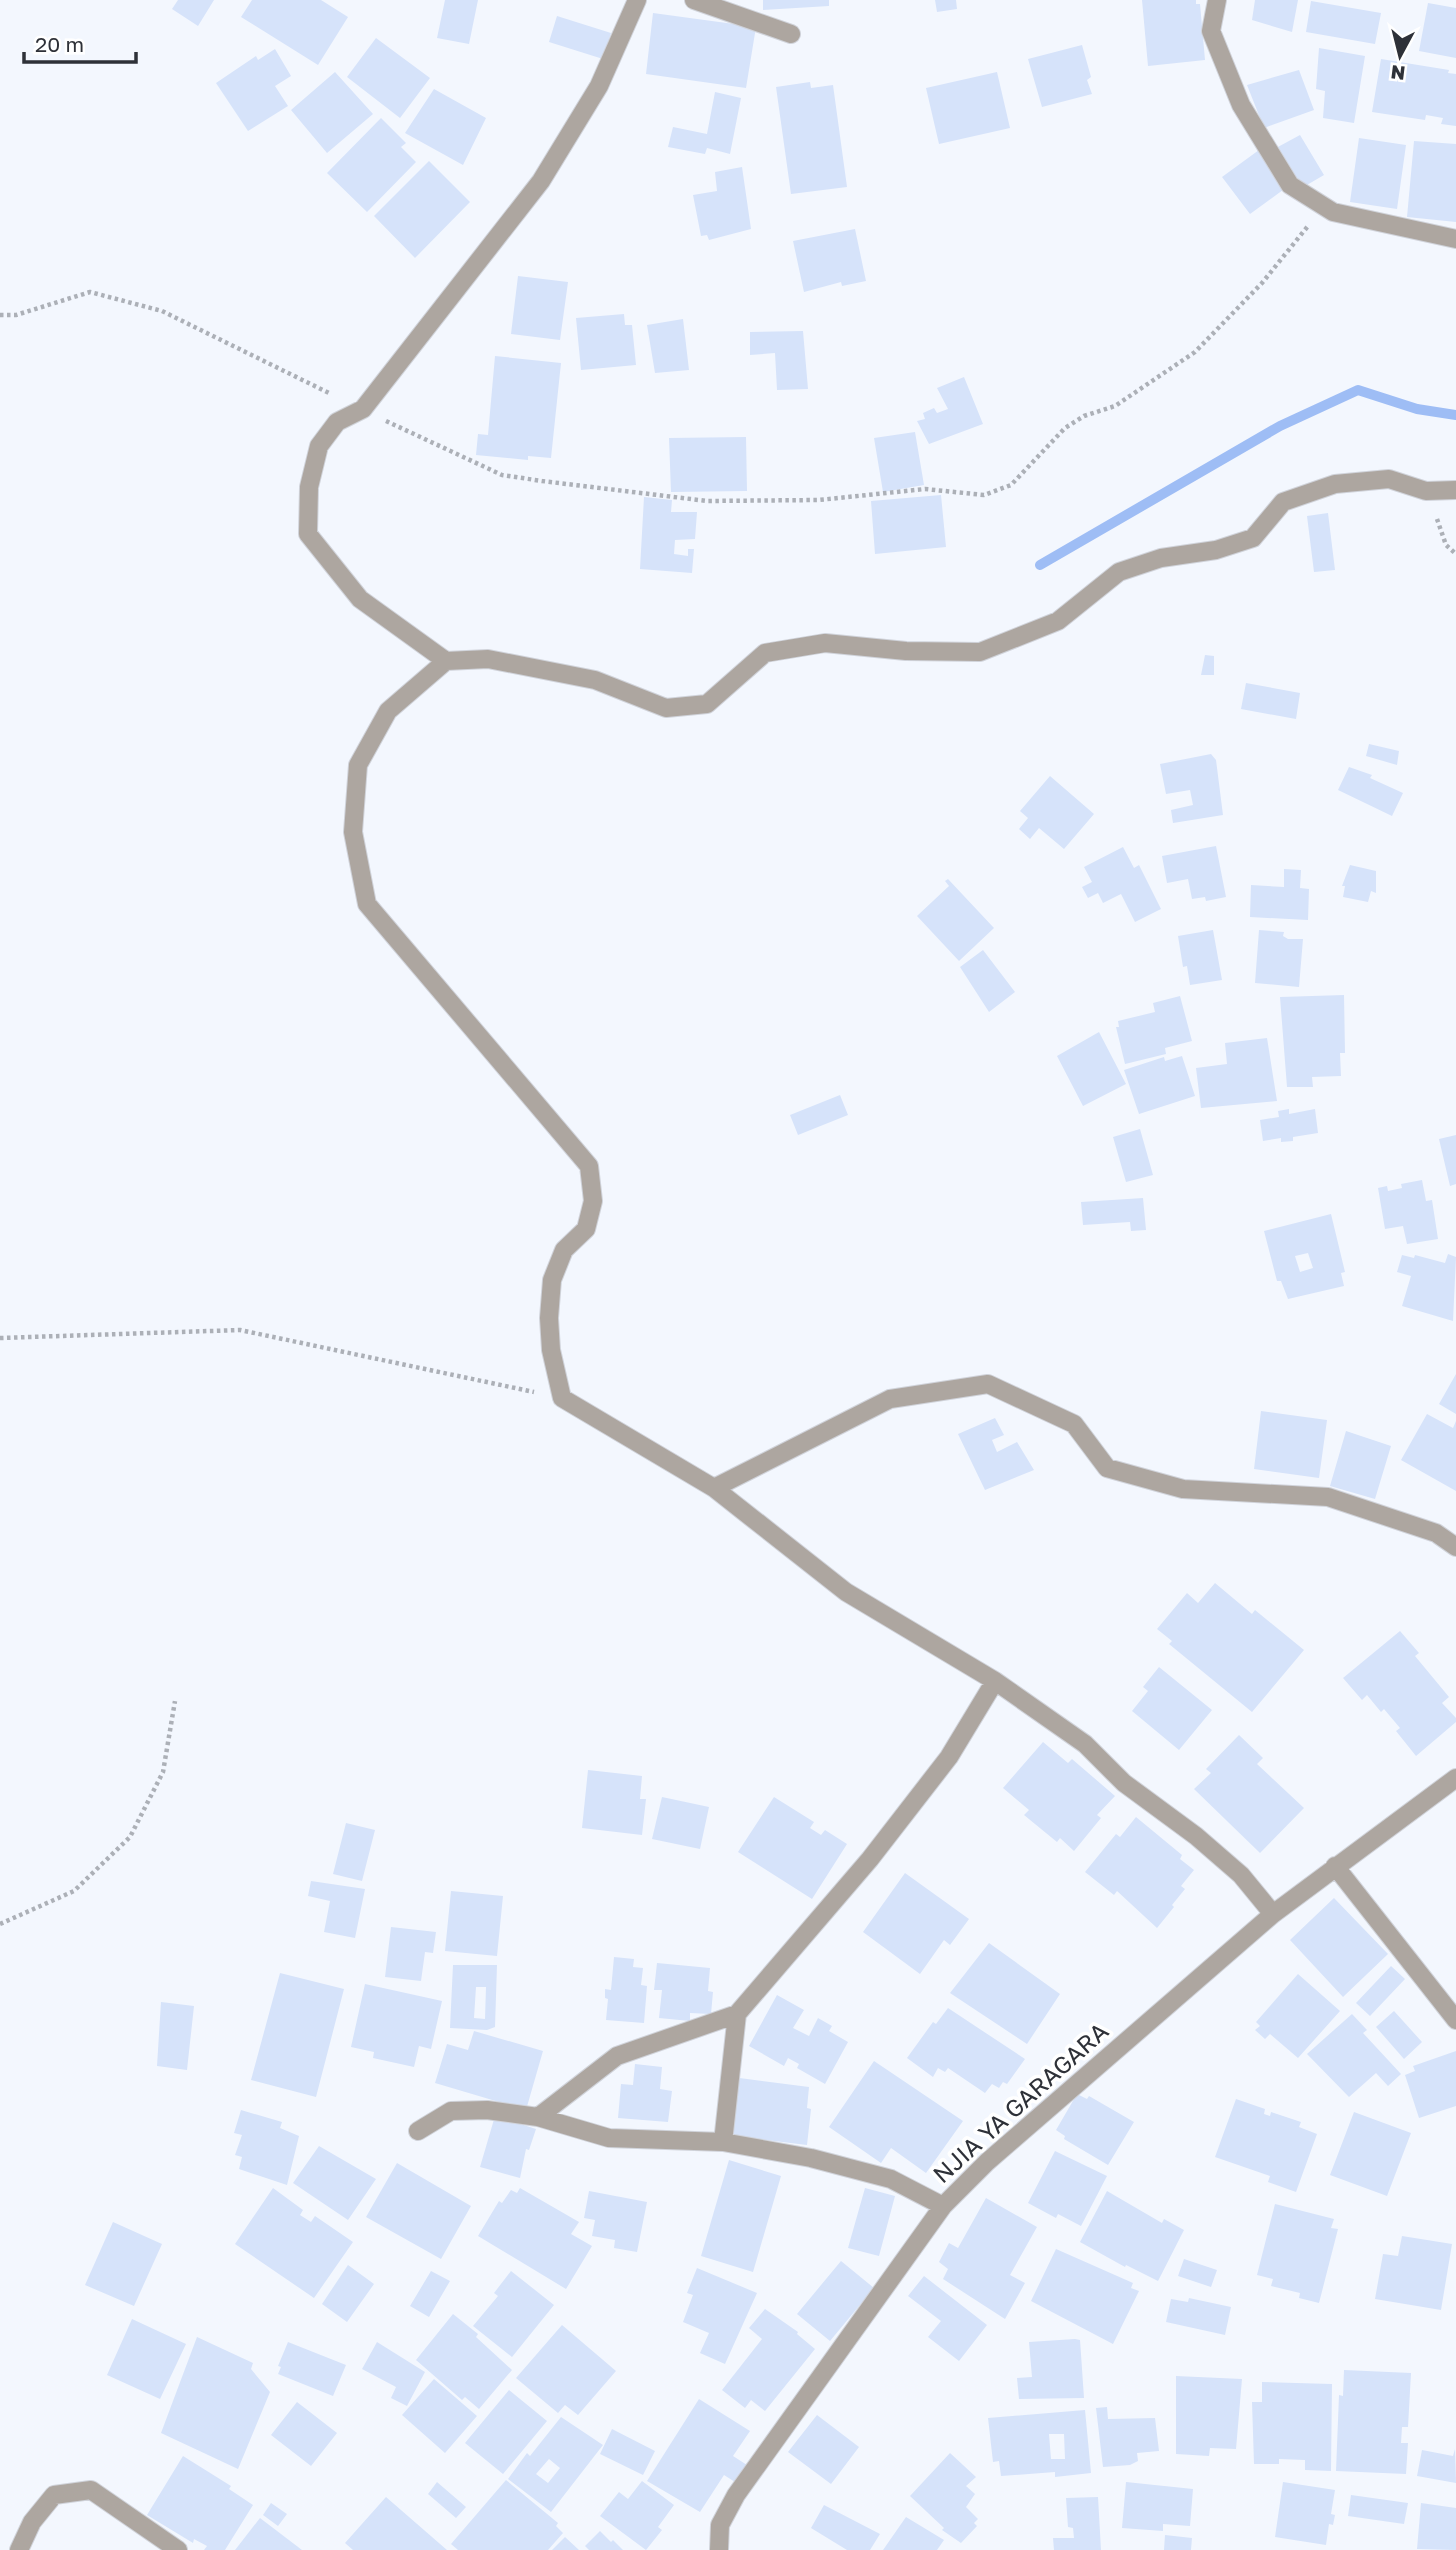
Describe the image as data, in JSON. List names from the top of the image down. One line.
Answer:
{"streets":{"street":["NJIA YA GARAGARA"]},"scale_bar":"20 m","north":"bottom"}
